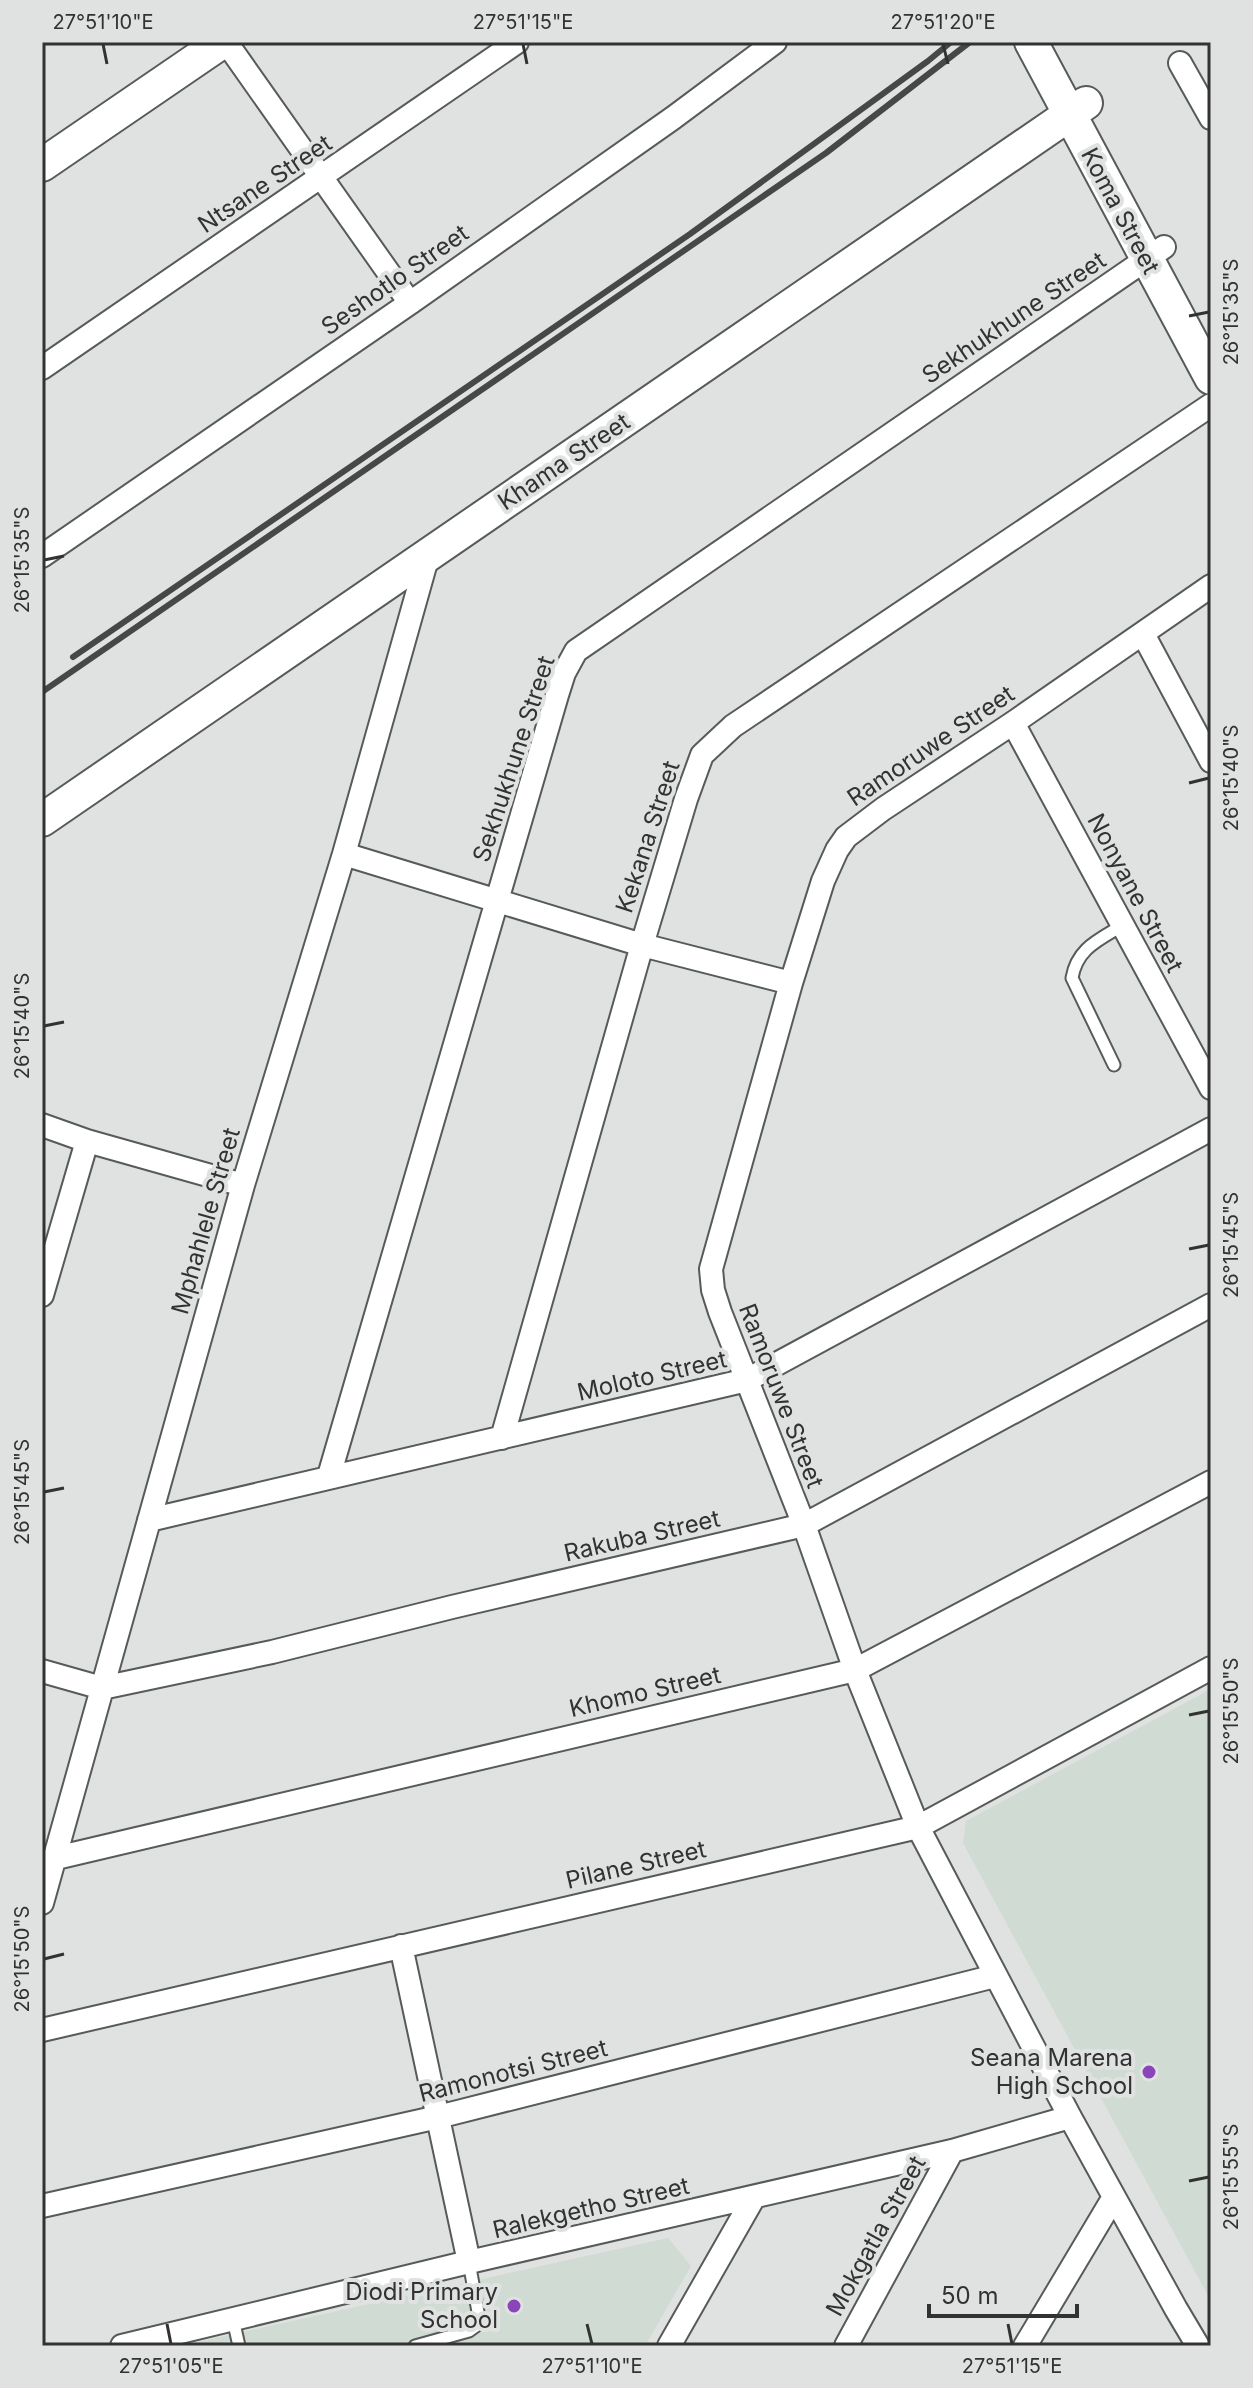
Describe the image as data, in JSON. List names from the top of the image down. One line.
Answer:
{"streets":{"street":["Ntsane Street","Koma Street","Seshotlo Street","Sekhukhune Street","Khama Street","Ramoruwe Street","Kekana Street","Nonyane Street","Mphahlele Street","Moloto Street","Rakuba Street","Khomo Street","Pilane Street","Ramonotsi Street","Ralekgetho Street","Mokgatla Street"]},"crossings":[["Koma Street","Sekhukhune Street"],["Koma Street","Khama Street"],["Sekhukhune Street","Moloto Street"],["Khama Street","Mphahlele Street"],["Ramoruwe Street","Nonyane Street"],["Ramoruwe Street","Moloto Street"],["Ramoruwe Street","Rakuba Street"],["Ramoruwe Street","Khomo Street"],["Ramoruwe Street","Pilane Street"],["Ramoruwe Street","Ramonotsi Street"],["Ramoruwe Street","Ralekgetho Street"],["Kekana Street","Moloto Street"],["Mphahlele Street","Moloto Street"],["Mphahlele Street","Rakuba Street"],["Mphahlele Street","Khomo Street"],["Ralekgetho Street","Mokgatla Street"]],"places":["Seana Marena High School","Diodi Primary School"],"scale_bar":"50 m","coordinates":["27°51'10\"E","27°51'15\"E","27°51'20\"E","26°15'35\"S","26°15'40\"S","26°15'45\"S","26°15'50\"S","26°15'55\"S","27°51'05\"E"]}
